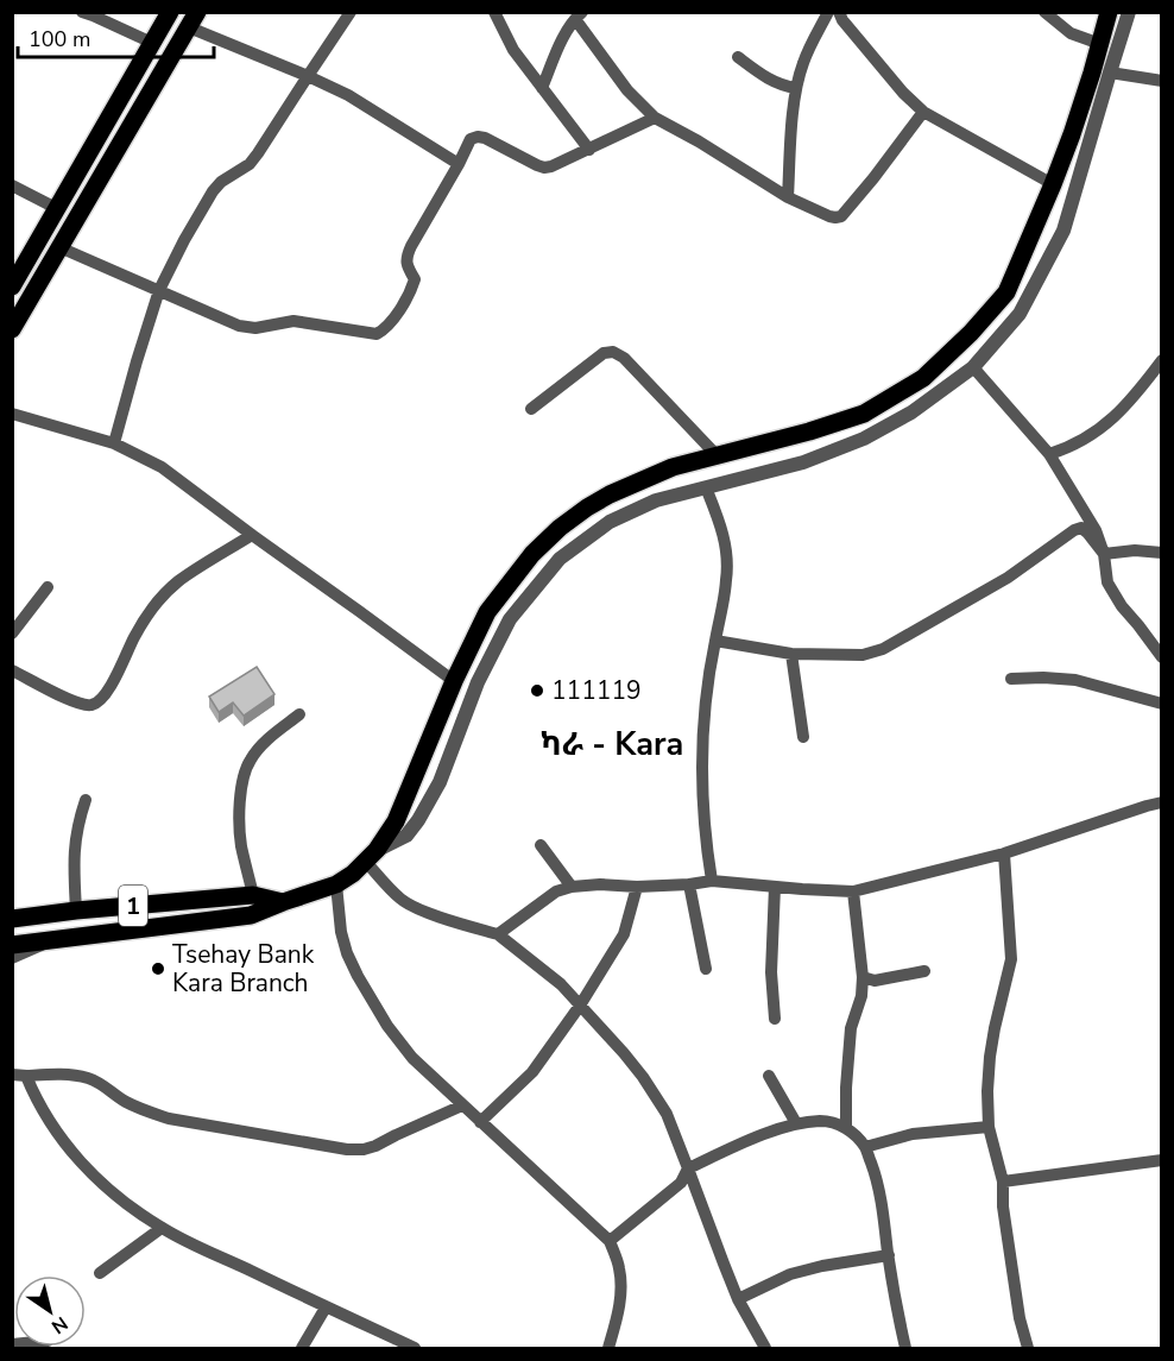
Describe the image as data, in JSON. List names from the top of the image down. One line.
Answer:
{"streets":{"main road":["1"]},"districts":["ካራ - Kara"],"places":["111119","Tsehay Bank Kara Branch"],"scale_bar":"100 m","north":"bottom right"}
